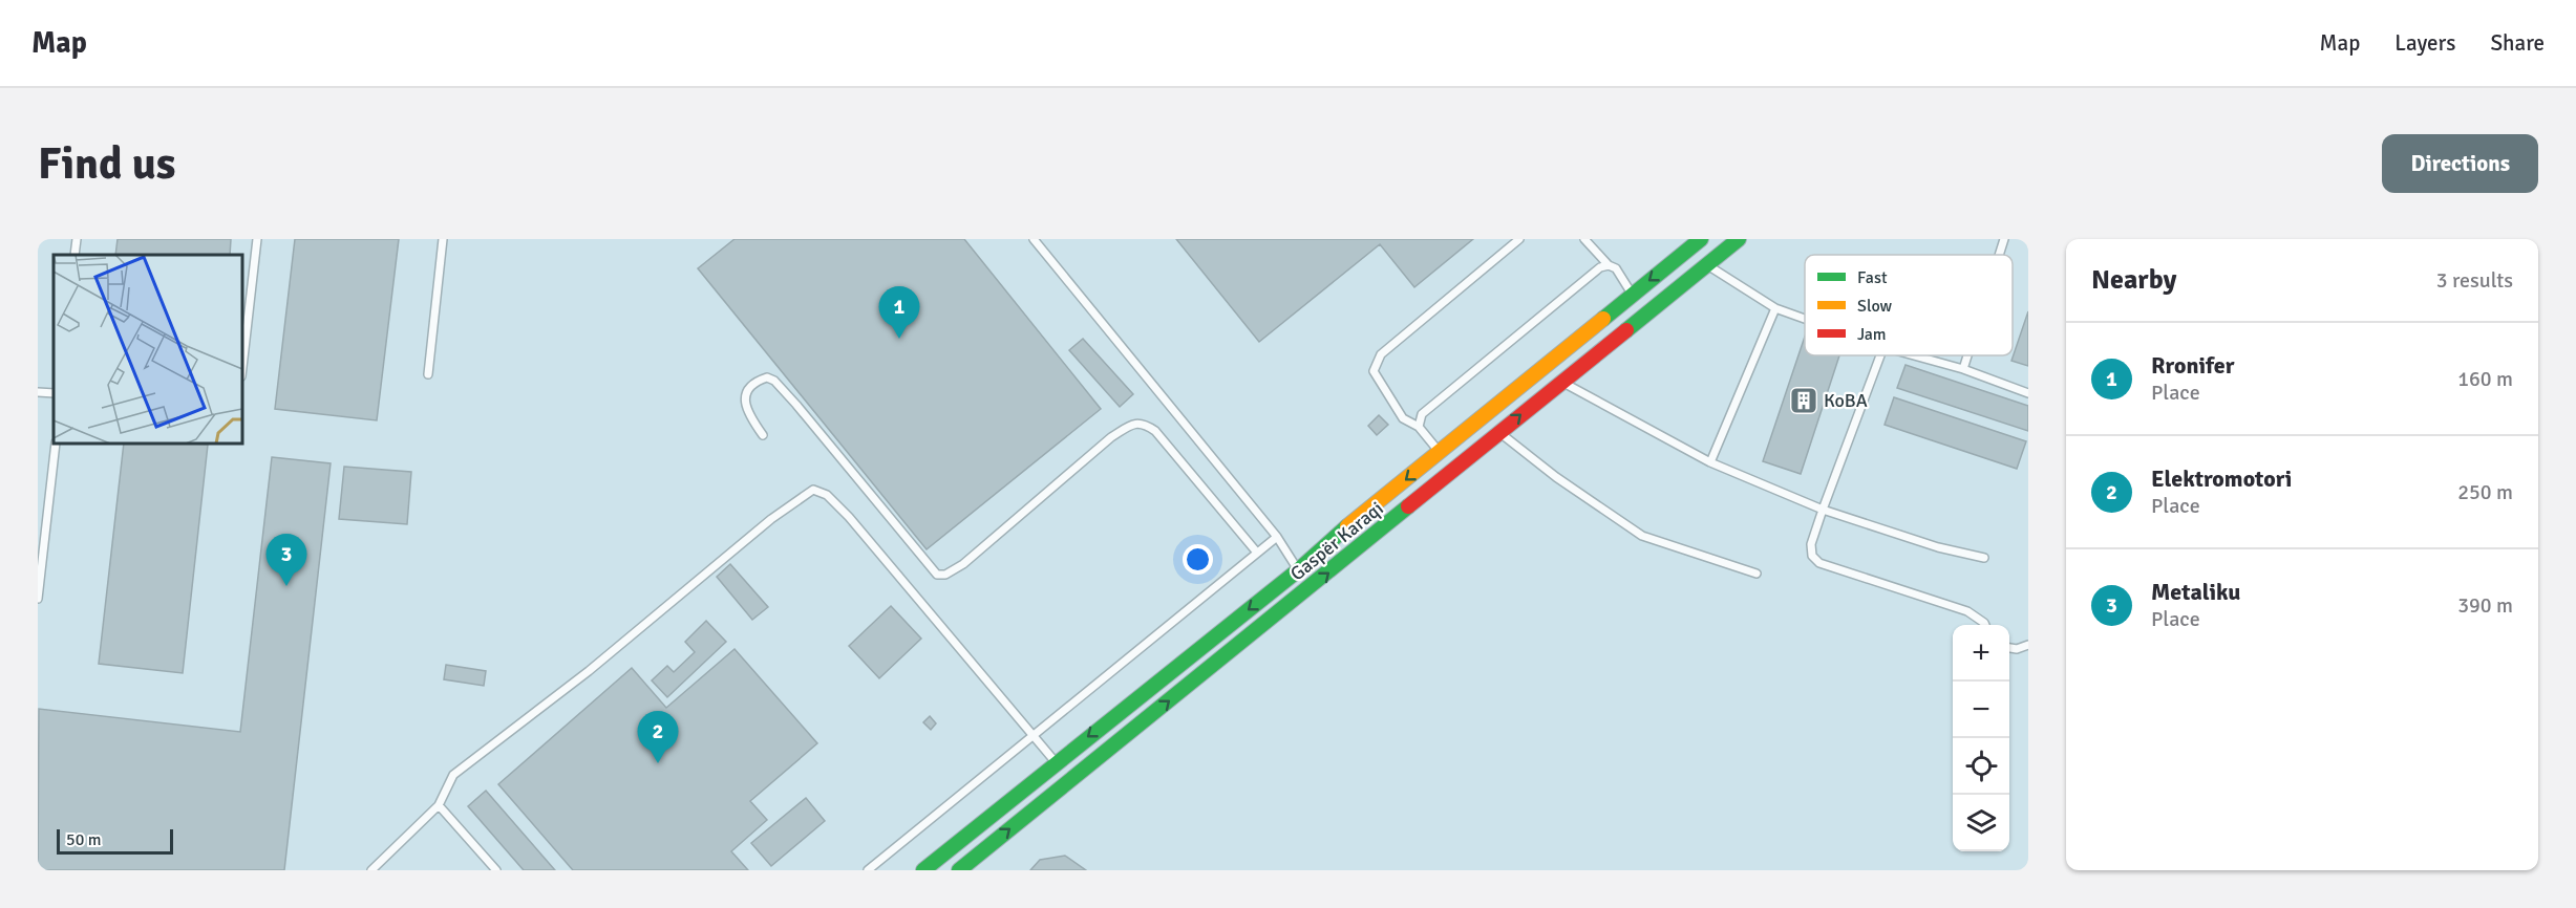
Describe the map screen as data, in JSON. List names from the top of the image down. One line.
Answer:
{"streets":{"main road":["Gaspër Karaqi"]},"places":{"building":["KoBA"]},"legend":["Fast","Slow","Jam"],"scale_bar":"50 m","page":{"header":"Map","nav":["Map","Layers","Share"],"buttons":"Directions","title":"Find us","heading":["Nearby","3 results"],"pins":["1","3","2"],"list":[{"mark":"1","name":"Rronifer","note":"Place","value":"160 m"},{"mark":"2","name":"Elektromotori","note":"Place","value":"250 m"},{"mark":"3","name":"Metaliku","note":"Place","value":"390 m"}],"map_buttons":["+","−"],"scale":"50 m"}}
